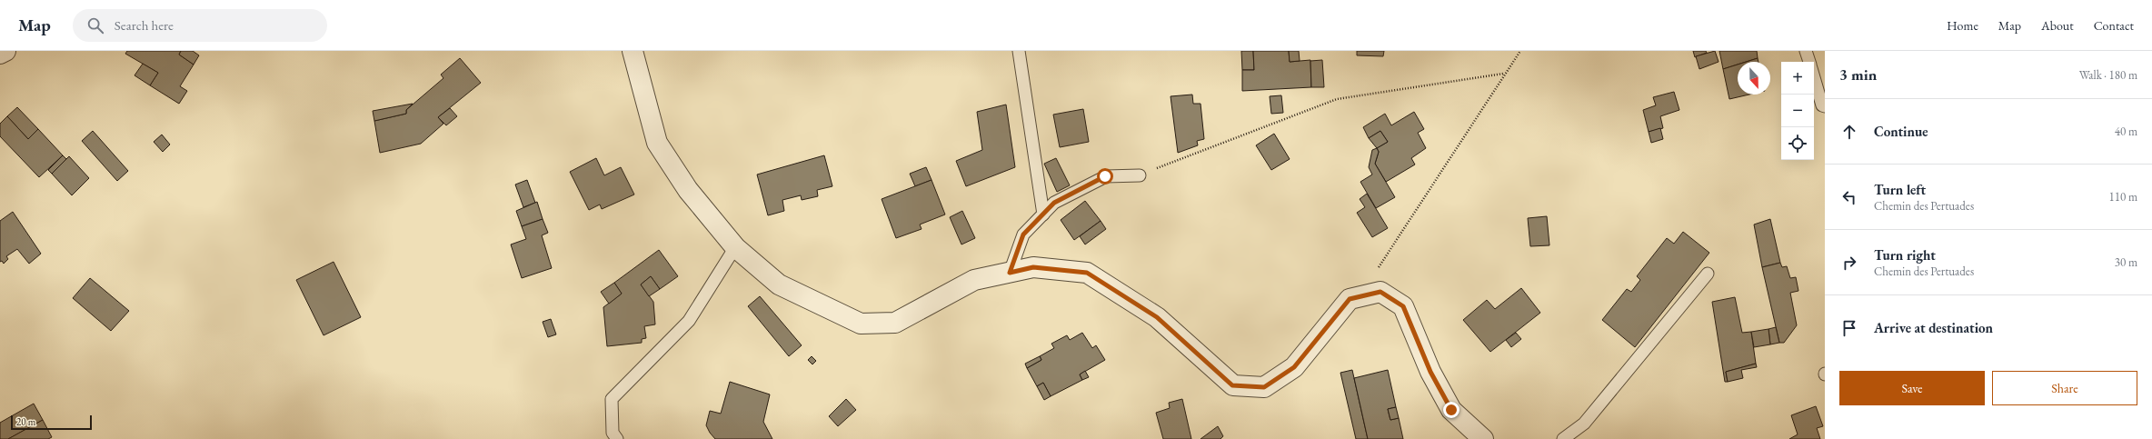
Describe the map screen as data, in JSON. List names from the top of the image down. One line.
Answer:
{"scale_bar":"20 m","north":"bottom","page":{"header":"Map","search":"Search here","nav":["Home","Map","About","Contact"],"heading":["3 min","Walk · 180 m"],"map_buttons":["+","−"],"list":[["Continue","40 m"],["Turn left","Chemin des Pertuades","110 m"],["Turn right","Chemin des Pertuades","30 m"],"Arrive at destination"],"buttons":["Save","Share"],"scale":"20 m"}}
